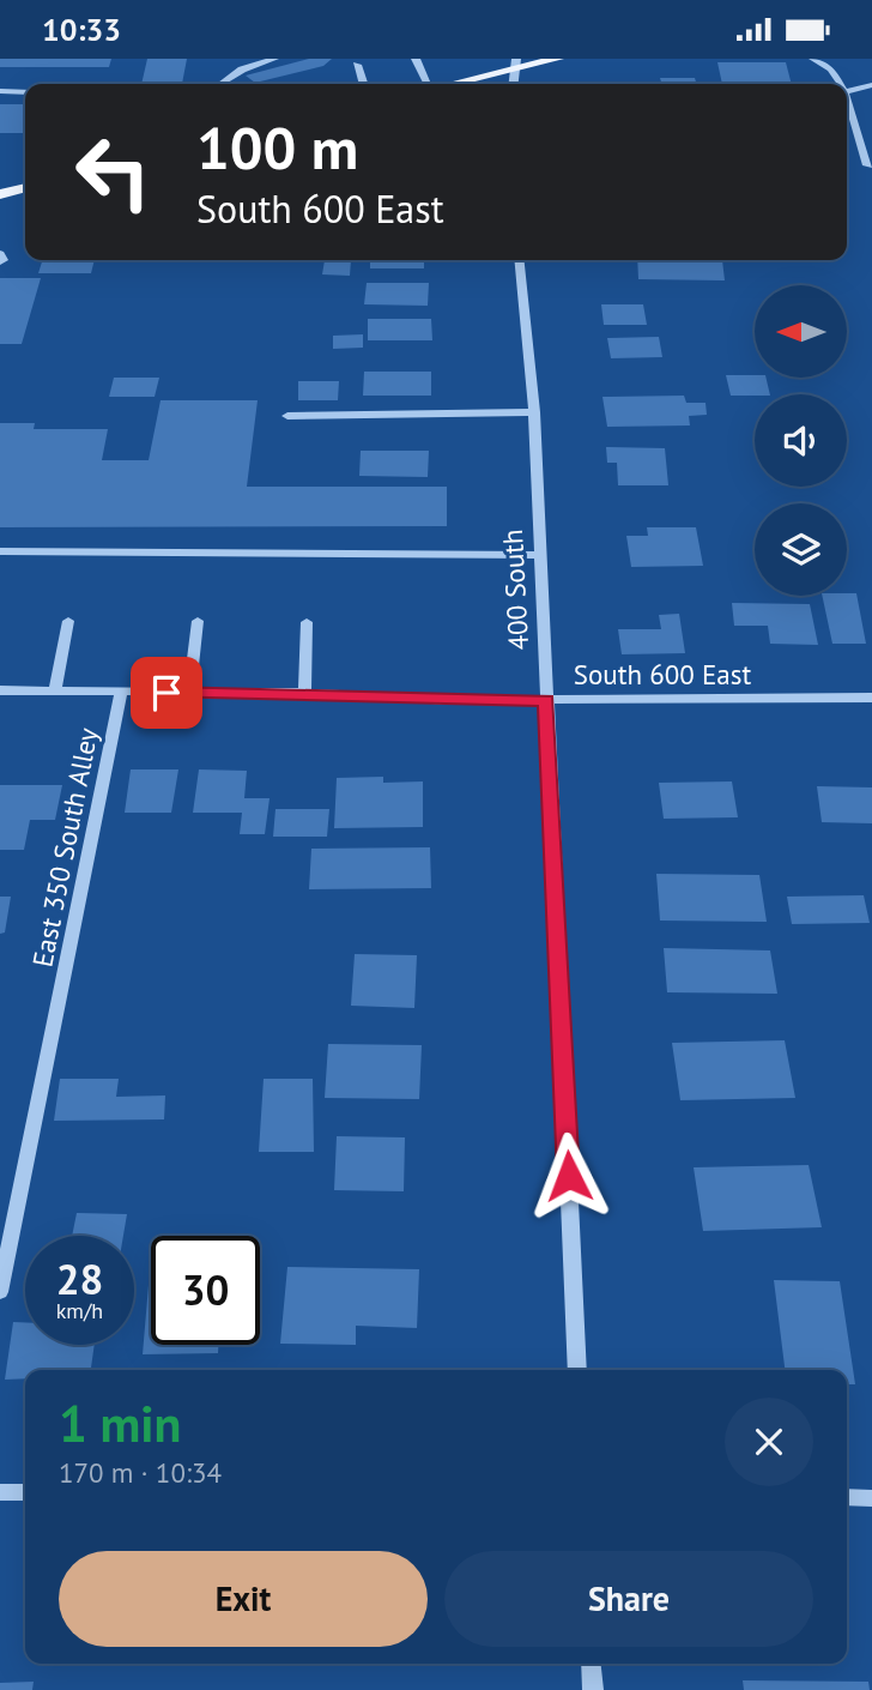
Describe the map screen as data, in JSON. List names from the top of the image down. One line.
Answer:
{"streets":{"street":["400 South","South 600 East"],"lane":["East 350 South Alley"]},"crossings":[["400 South","South 600 East"],["South 600 East","East 350 South Alley"]],"north":"left","page":{"status":"10:33","turn":["100 m","South 600 East"],"speed":"28 km/h","limit":"30","heading":["1 min","170 m · 10:34"],"buttons":["Exit","Share"]}}
